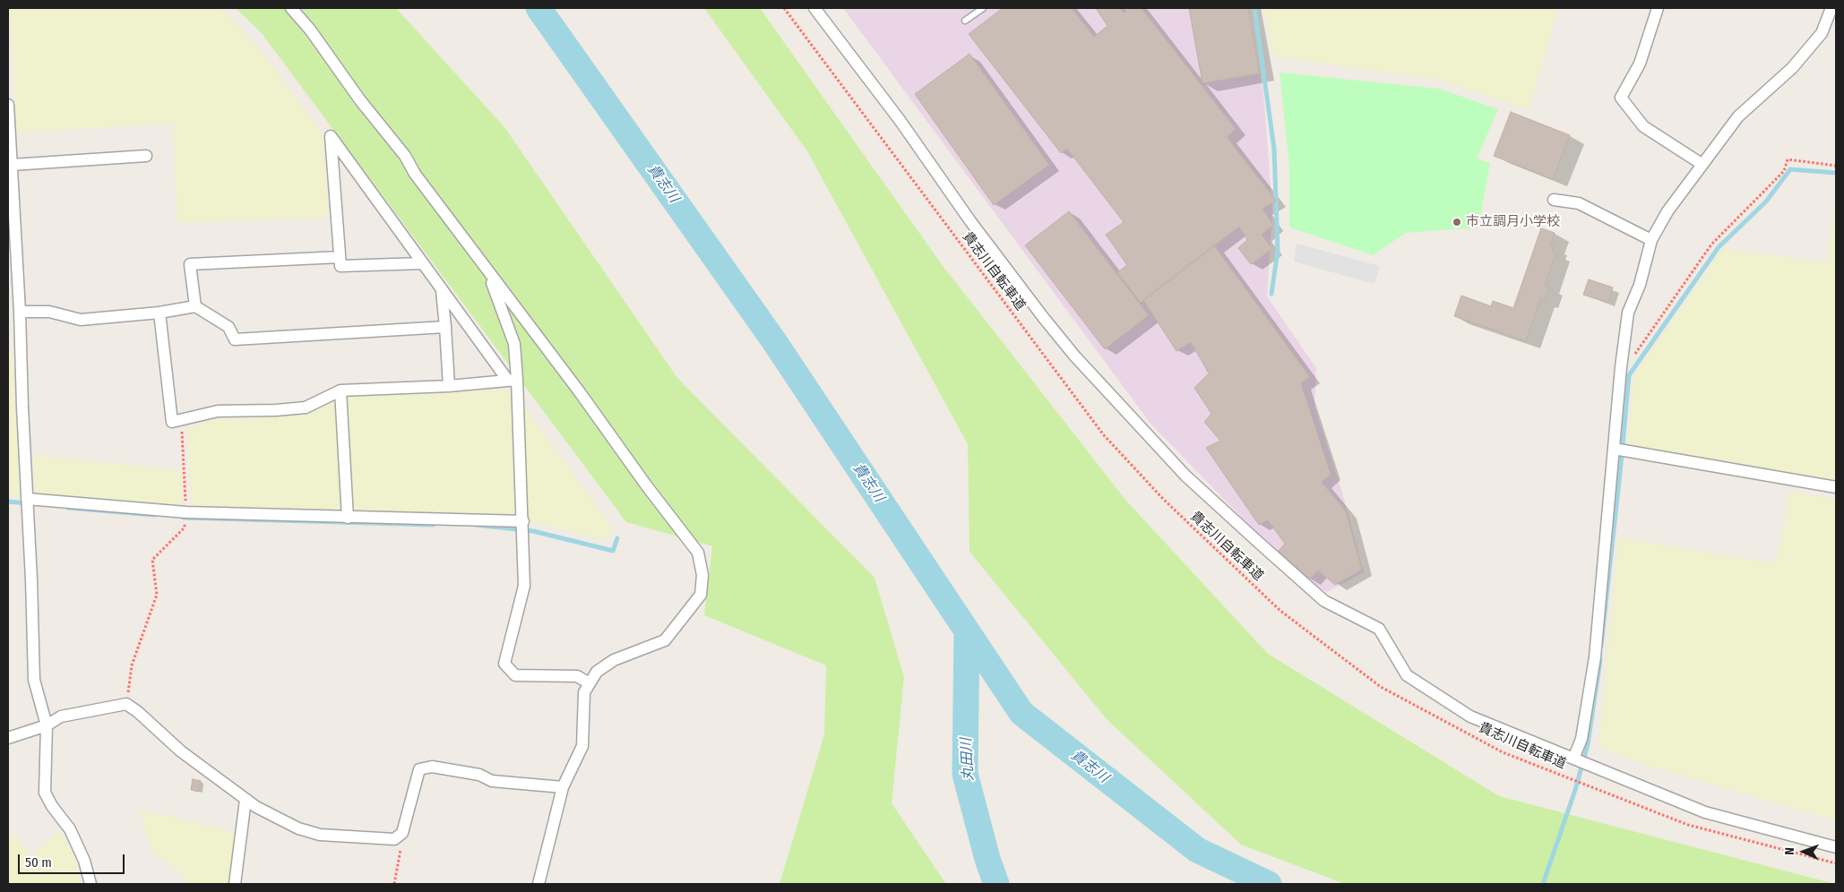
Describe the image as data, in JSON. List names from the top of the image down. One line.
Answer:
{"streets":{"path":["貴志川自転車道"]},"water":["貴志川","丸田川"],"places":["市立調月小学校"],"scale_bar":"50 m","north":"left"}
